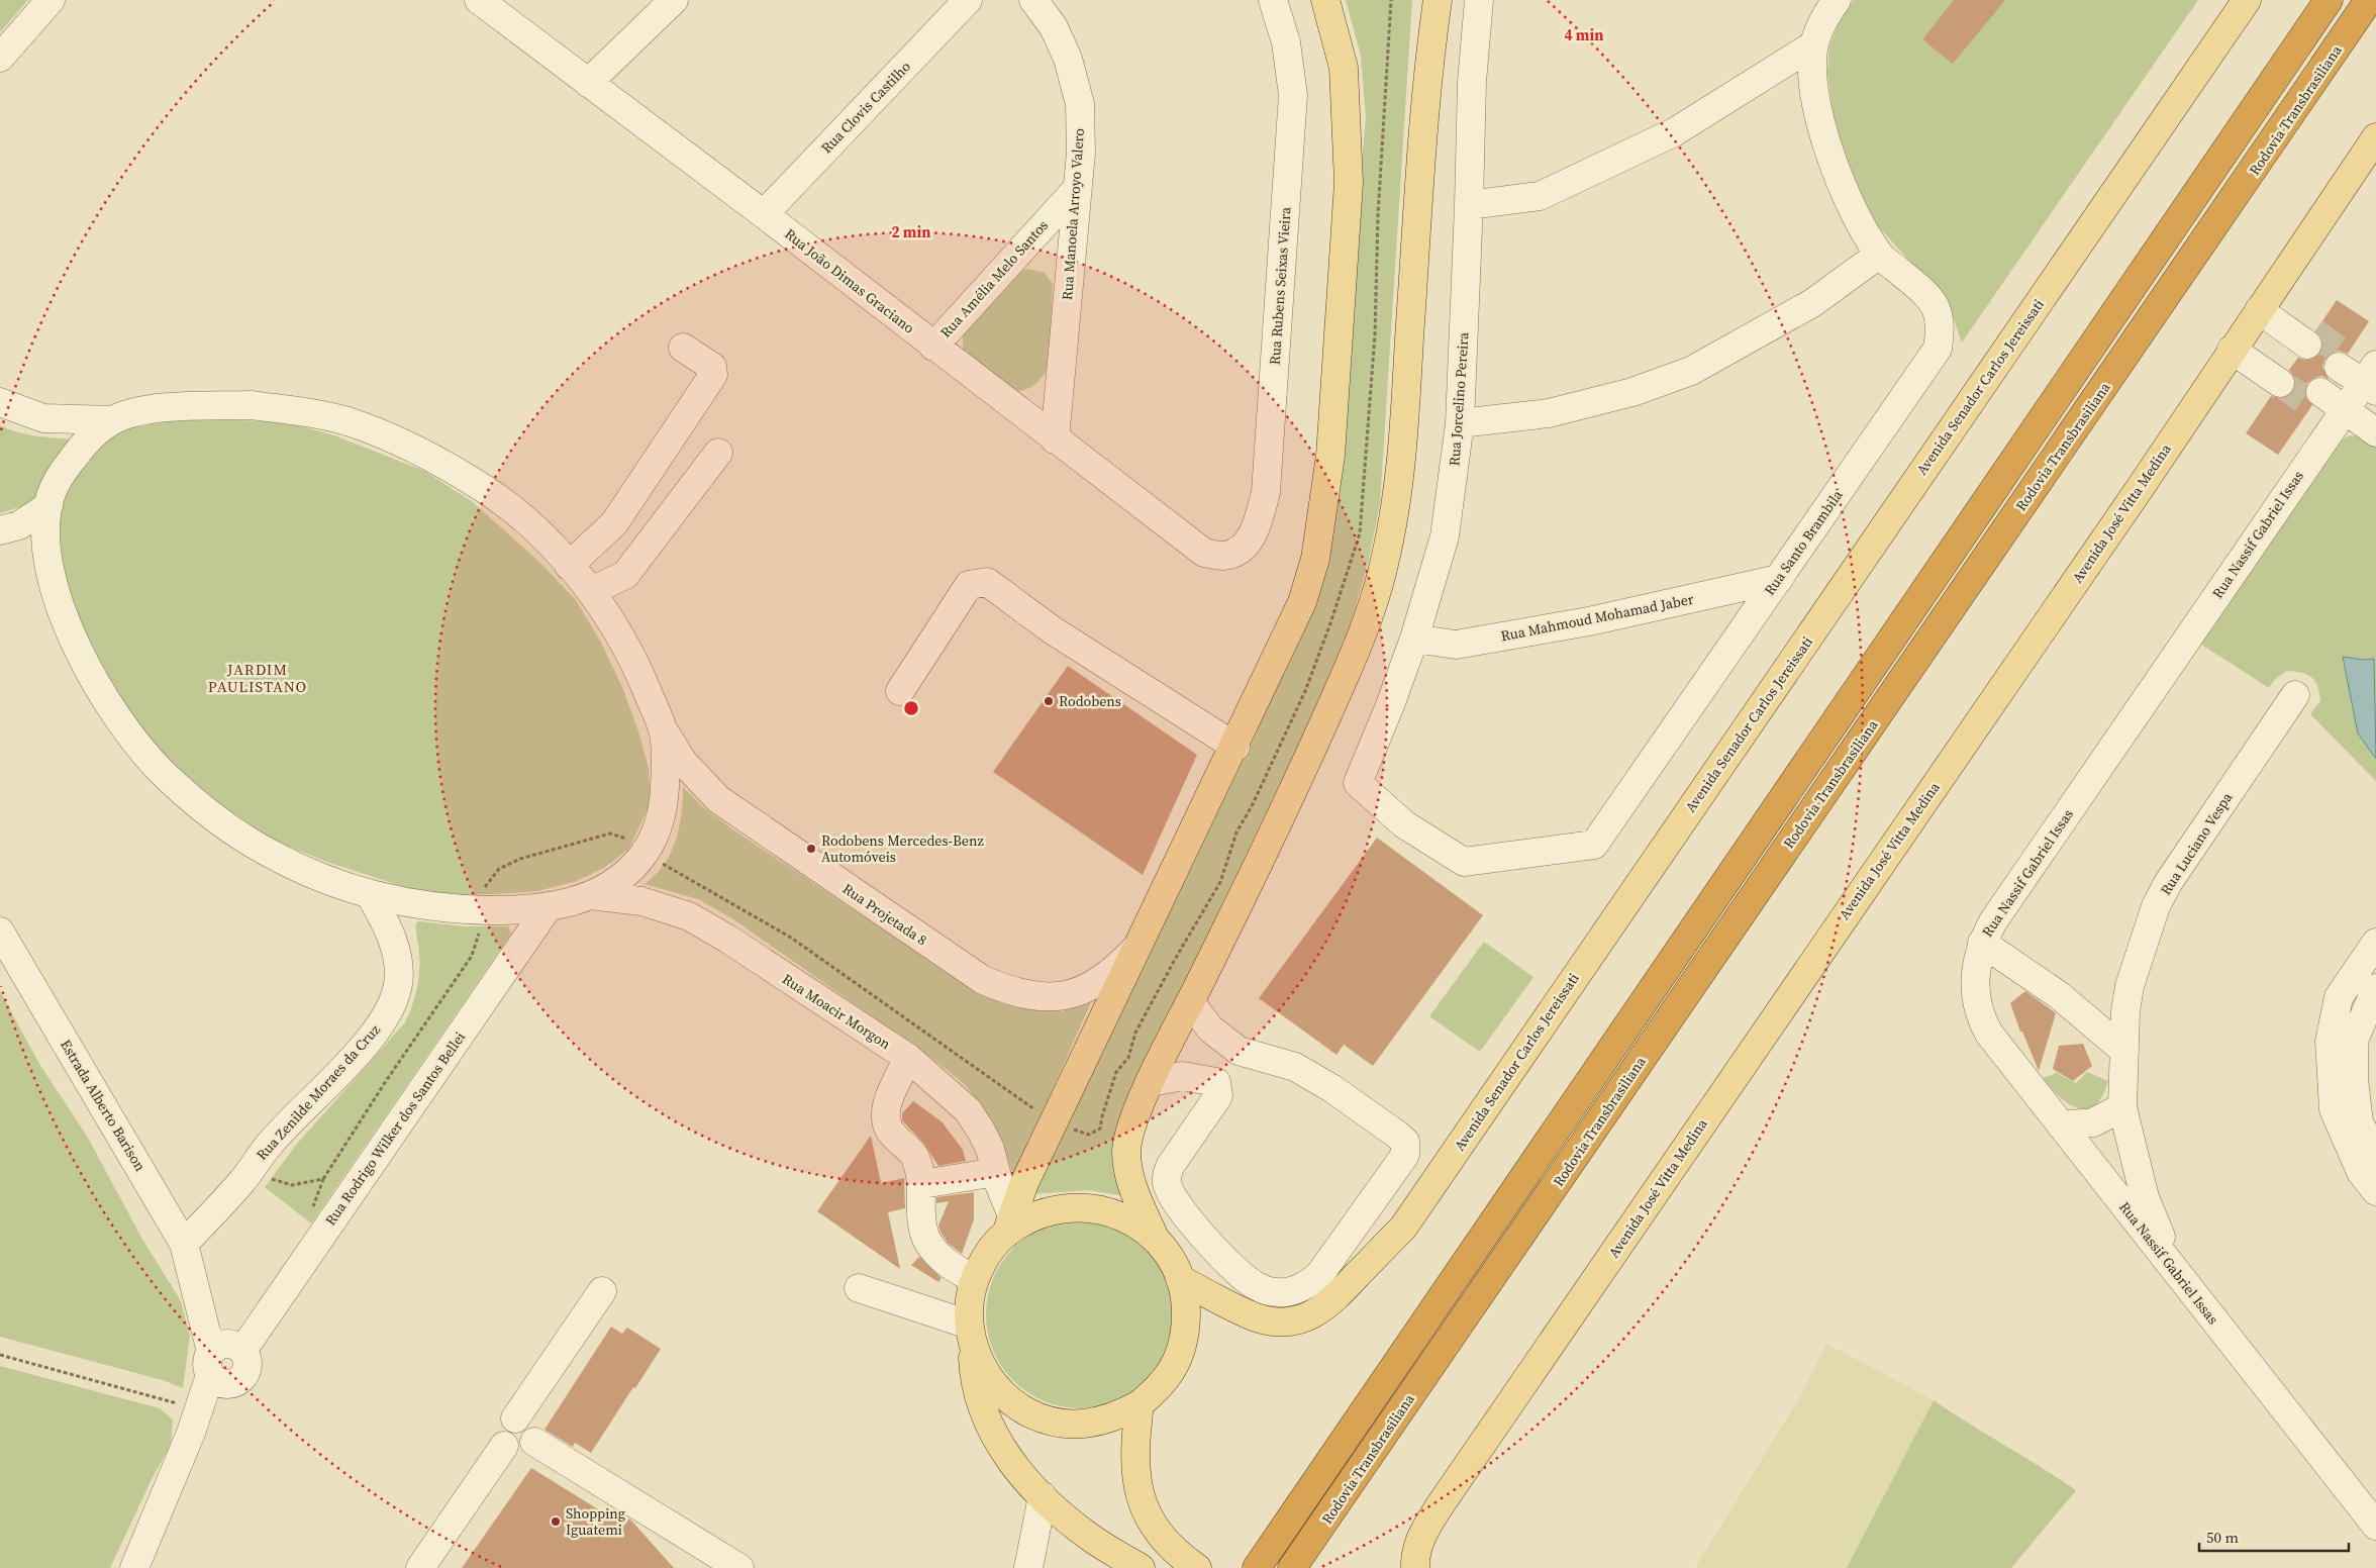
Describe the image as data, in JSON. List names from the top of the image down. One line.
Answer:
{"streets":{"highway":["Rodovia Transbrasiliana"],"main road":["Avenida Senador Carlos Jereissati","Avenida José Vitta Medina"],"street":["Rua Clovis Castilho","Rua Manoela Arroyo Valero","Rua Amélia Melo Santos","Rua João Dimas Graciano","Rua Rubens Seixas Vieira","Rua Jorcelino Pereira","Rua Nassif Gabriel Issas","Rua Santo Brambila","Rua Mahmoud Mohamad Jaber","Rua Luciano Vespa","Rua Projetada 8","Rua Moacir Morgon","Rua Zenilde Moraes da Cruz","Estrada Alberto Barison","Rua Rodrigo Wilker dos Santos Bellei"]},"crossings":[["Rua Clovis Castilho","Rua João Dimas Graciano"],["Rua Manoela Arroyo Valero","Rua Amélia Melo Santos"],["Rua Manoela Arroyo Valero","Rua João Dimas Graciano"],["Rua Amélia Melo Santos","Rua João Dimas Graciano"],["Rua João Dimas Graciano","Rua Rubens Seixas Vieira"],["Rua Jorcelino Pereira","Rua Santo Brambila"],["Rua Jorcelino Pereira","Rua Mahmoud Mohamad Jaber"],["Rua Nassif Gabriel Issas","Rua Luciano Vespa"],["Rua Santo Brambila","Rua Mahmoud Mohamad Jaber"],["Rua Zenilde Moraes da Cruz","Estrada Alberto Barison"],["Estrada Alberto Barison","Rua Rodrigo Wilker dos Santos Bellei"]],"districts":["JARDIM PAULISTANO"],"places":["Rodobens","Rodobens Mercedes-Benz Automóveis","Shopping Iguatemi"],"scale_bar":"50 m","rings":["4 min","2 min"]}
